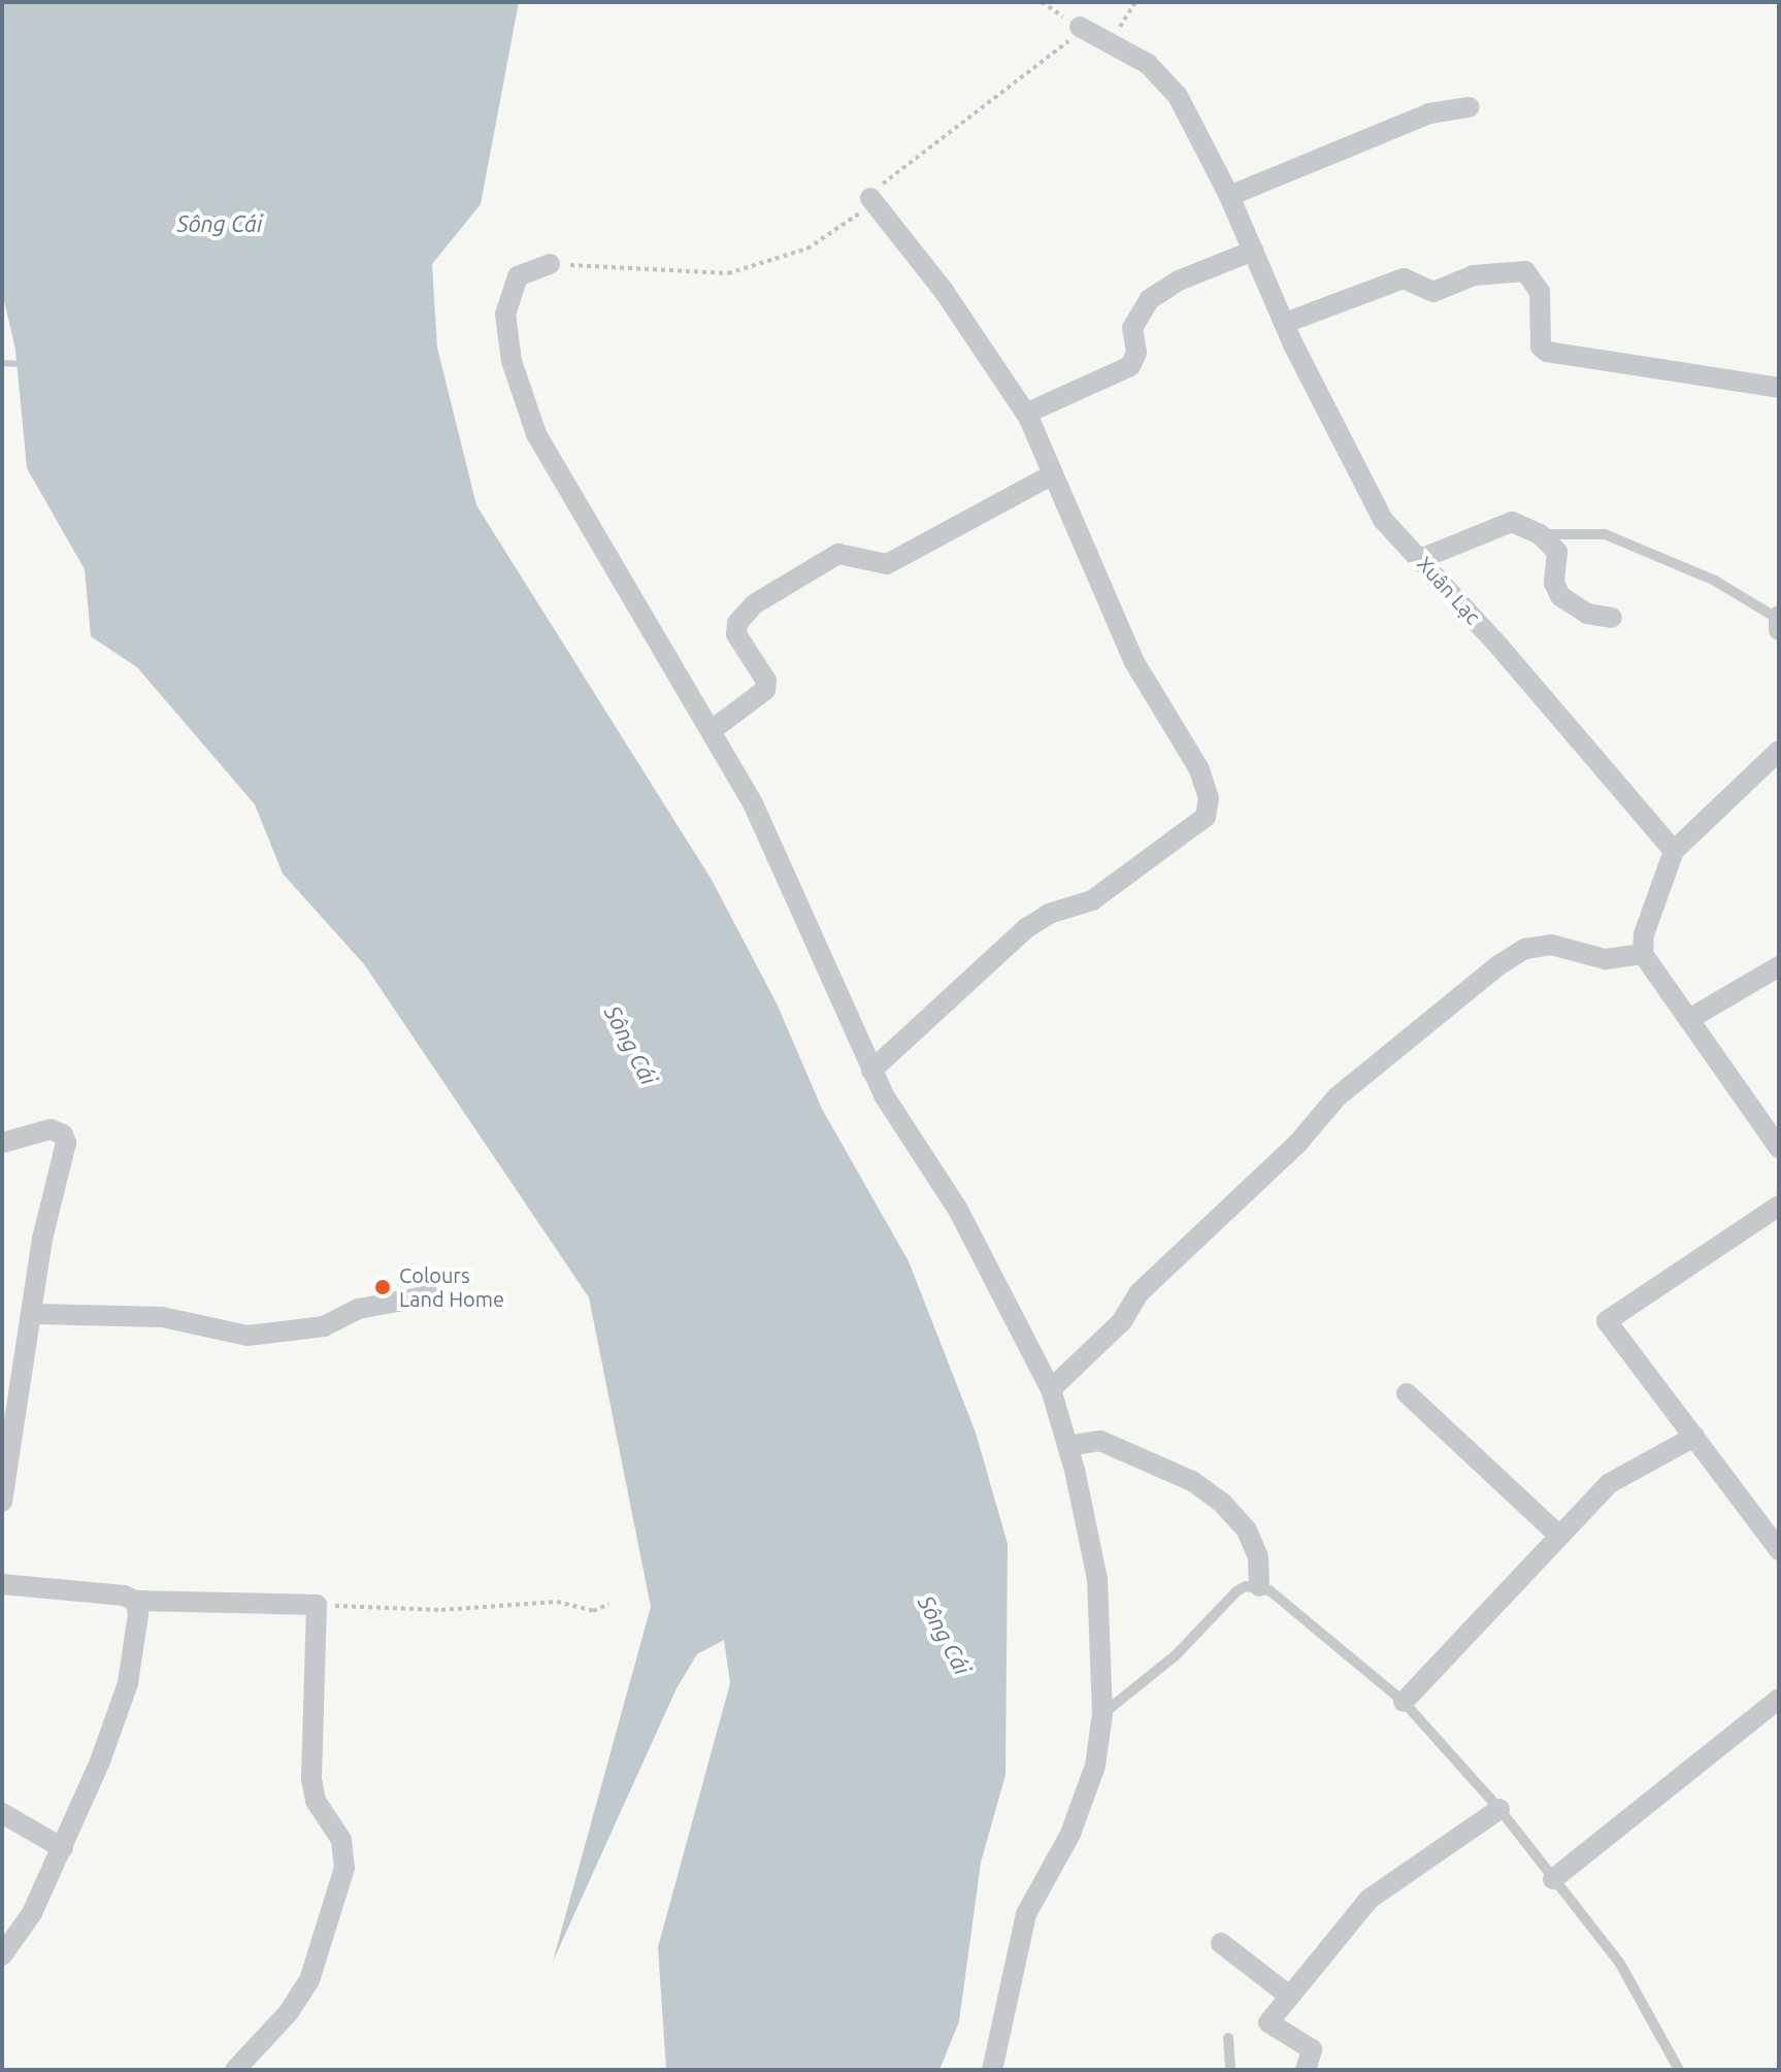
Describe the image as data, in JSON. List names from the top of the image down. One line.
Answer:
{"streets":{"street":["Xuân Lạc"]},"water":["Sông Cái"],"places":["Colours Land Home"]}
